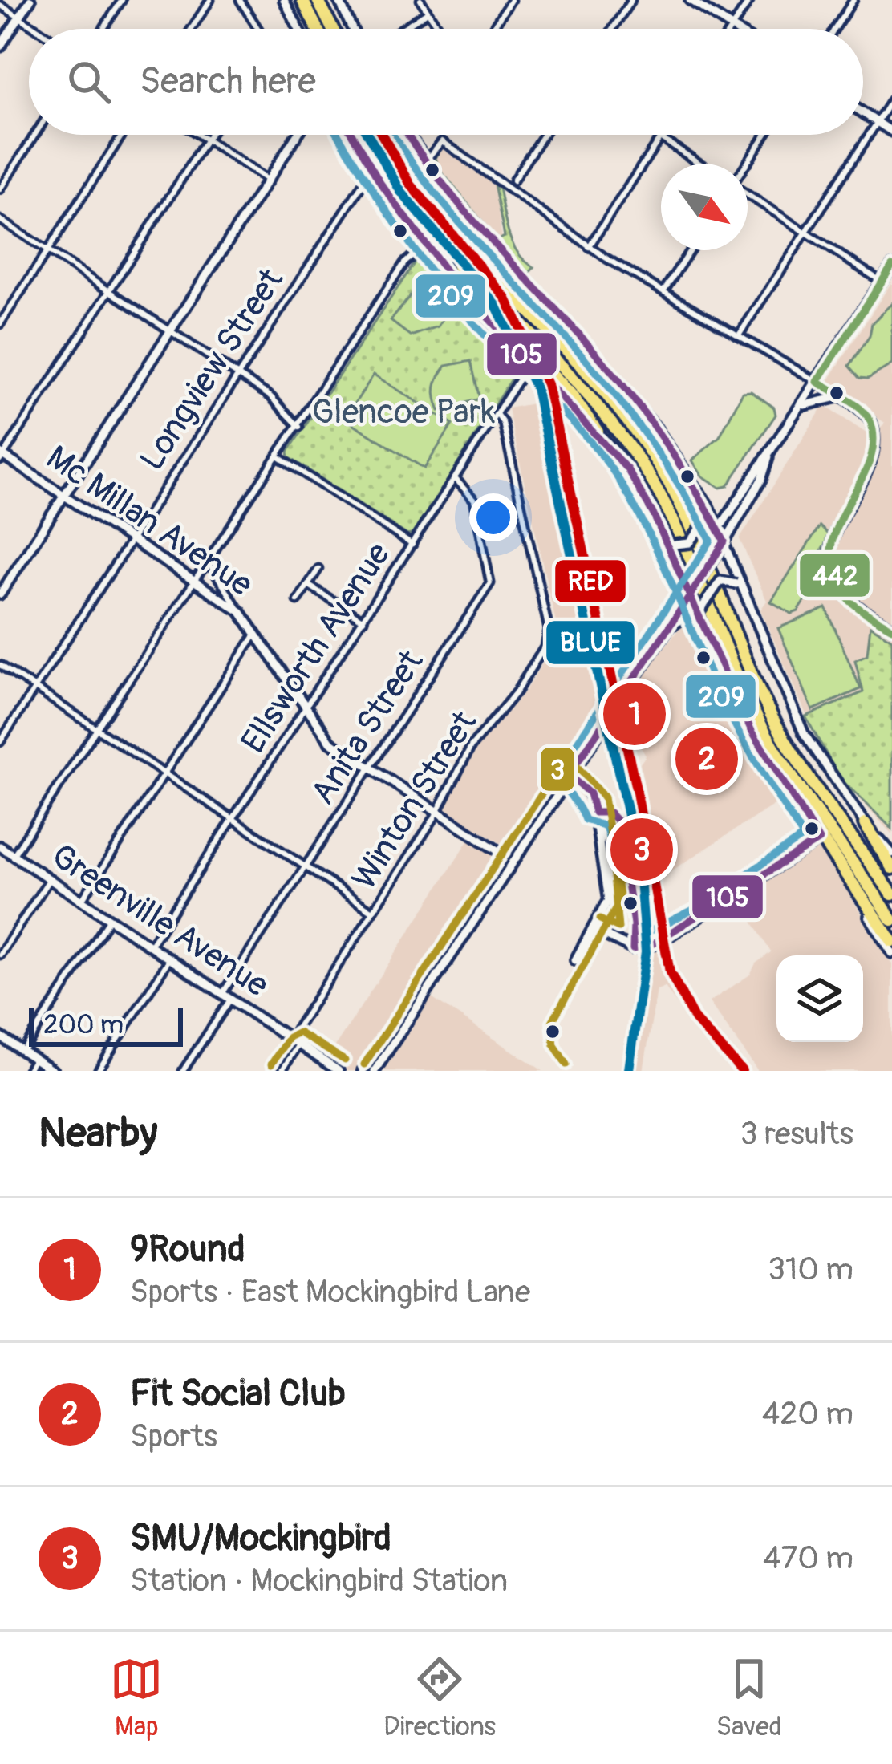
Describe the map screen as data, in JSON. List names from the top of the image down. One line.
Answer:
{"streets":{"main road":["Mc Millan Avenue","Greenville Avenue"],"street":["Longview Street","Ellsworth Avenue","Anita Street","Winton Street"]},"crossings":[["Longview Street","Mc Millan Avenue"],["Mc Millan Avenue","Ellsworth Avenue"],["Mc Millan Avenue","Anita Street"],["Mc Millan Avenue","Winton Street"],["Ellsworth Avenue","Anita Street"],["Ellsworth Avenue","Winton Street"],["Ellsworth Avenue","Greenville Avenue"],["Anita Street","Greenville Avenue"],["Winton Street","Greenville Avenue"]],"parks":["Glencoe Park"],"lines":["transit line RED","transit line BLUE","transit line 105","transit line 209","transit line 442","transit line 3"],"scale_bar":"200 m","north":"bottom right","page":{"search":"Search here","pins":["1","2","3"],"scale":"200 m","heading":["Nearby","3 results"],"list":[{"mark":"1","name":"9Round","note":"Sports · East Mockingbird Lane","value":"310 m"},{"mark":"2","name":"Fit Social Club","note":"Sports","value":"420 m"},{"mark":"3","name":"SMU/Mockingbird","note":"Station · Mockingbird Station","value":"470 m"}],"nav":["Map","Directions","Saved"]}}
